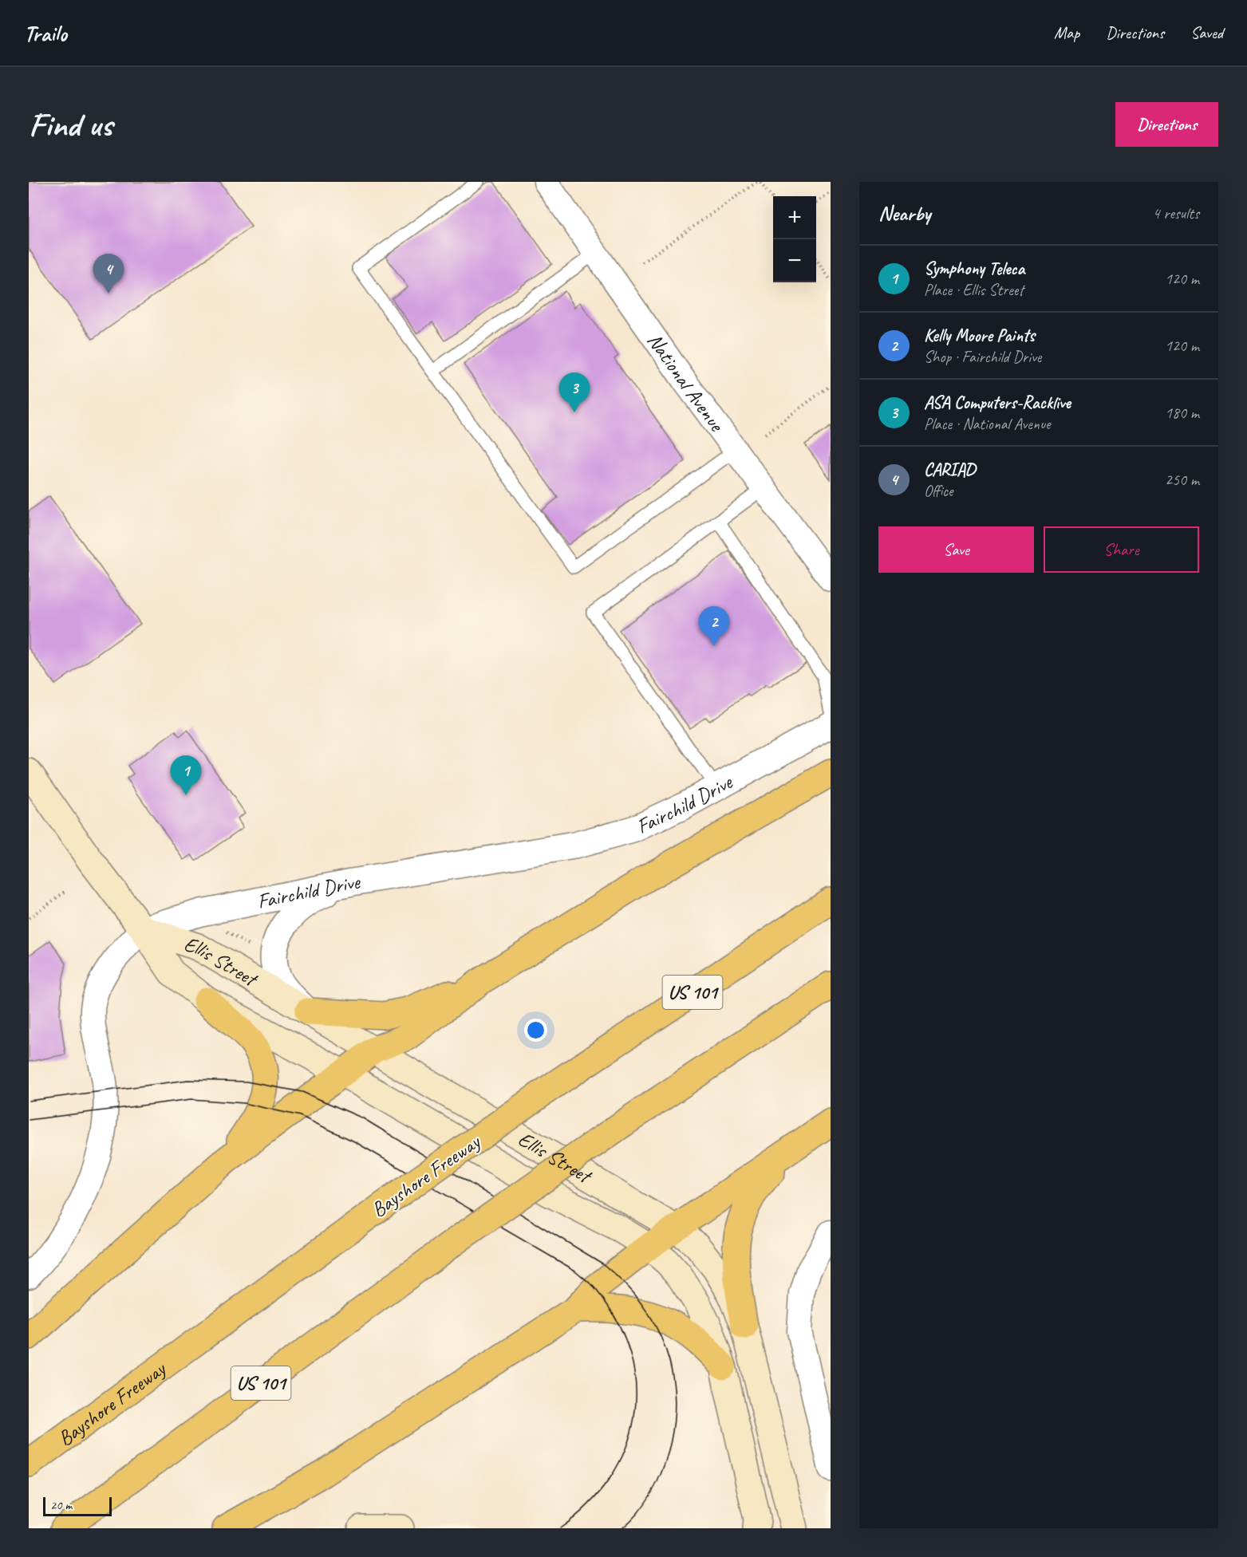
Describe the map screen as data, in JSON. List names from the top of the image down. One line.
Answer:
{"streets":{"highway":["US 101","Bayshore Freeway"],"main road":["Ellis Street"],"street":["National Avenue","Fairchild Drive"]},"crossings":[["Fairchild Drive","Ellis Street"]],"scale_bar":"20 m","page":{"header":"Trailo","nav":["Map","Directions","Saved"],"buttons":["Directions",["Save","Share"]],"title":"Find us","heading":["Nearby","4 results"],"map_buttons":["+","−"],"list":[{"mark":"1","name":"Symphony Teleca","note":"Place · Ellis Street","value":"120 m"},{"mark":"2","name":"Kelly Moore Paints","note":"Shop · Fairchild Drive","value":"120 m"},{"mark":"3","name":"ASA Computers-Racklive","note":"Place · National Avenue","value":"180 m"},{"mark":"4","name":"CARIAD","note":"Office","value":"250 m"}],"pins":["4","3","2","1"],"scale":"20 m"}}
